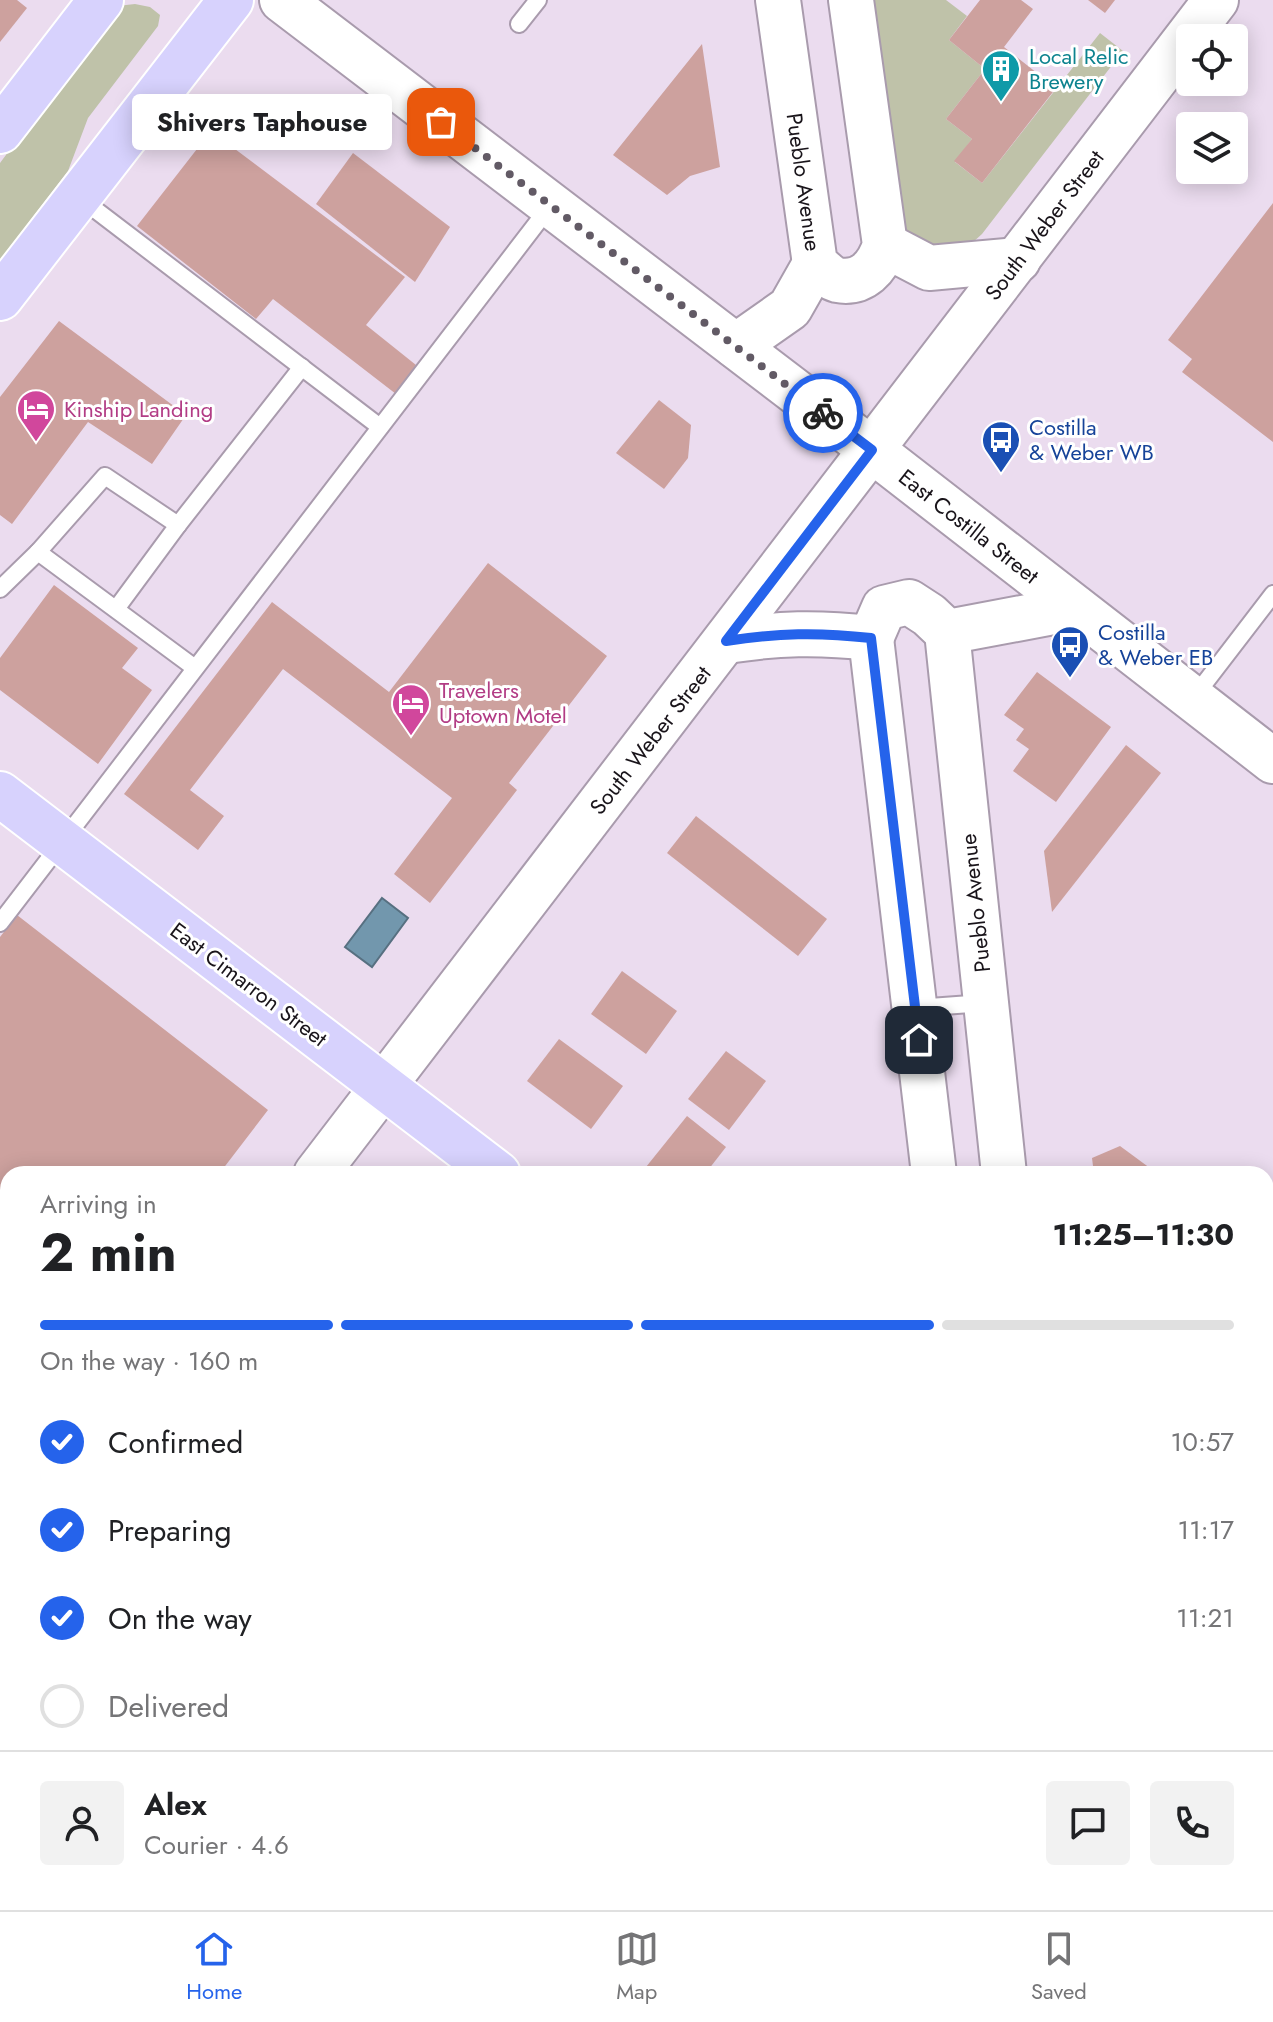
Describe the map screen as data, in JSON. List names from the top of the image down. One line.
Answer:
{"streets":{"main road":["East Cimarron Street"],"street":["Pueblo Avenue","South Weber Street","East Costilla Street"]},"crossings":[["South Weber Street","East Costilla Street"],["South Weber Street","East Cimarron Street"]],"places":{"building":["Local Relic Brewery"],"other":["Shivers Taphouse"],"hotel":["Kinship Landing","Travelers Uptown Motel"],"bus stop":["Costilla & Weber WB","Costilla & Weber EB"]},"page":{"bubble":"Shivers Taphouse","heading":["2 min","Arriving in","11:25–11:30"],"panel":["Alex","Courier · 4.6"],"bar":"On the way · 160 m","list":[["Confirmed","10:57"],["Preparing","11:17"],["On the way","11:21"],"Delivered"],"tabs":["Home","Map","Saved"]}}
